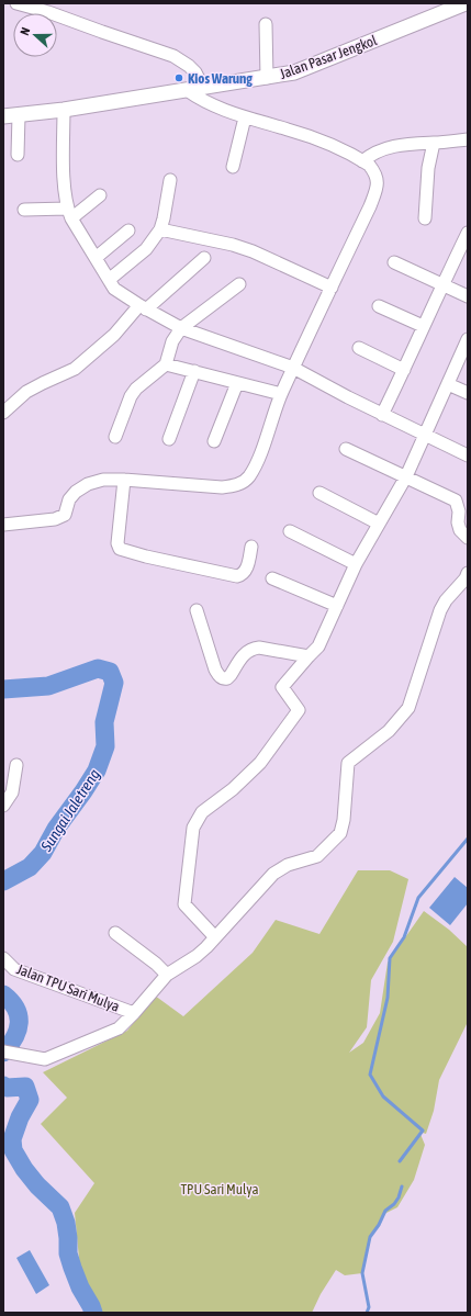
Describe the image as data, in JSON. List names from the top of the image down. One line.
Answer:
{"streets":{"main road":["Jalan Pasar Jengkol"],"street":["Jalan TPU Sari Mulya"]},"water":["Sungai Jaletreng"],"parks":["TPU Sari Mulya"],"places":["Kios Warung"],"north":"left"}
